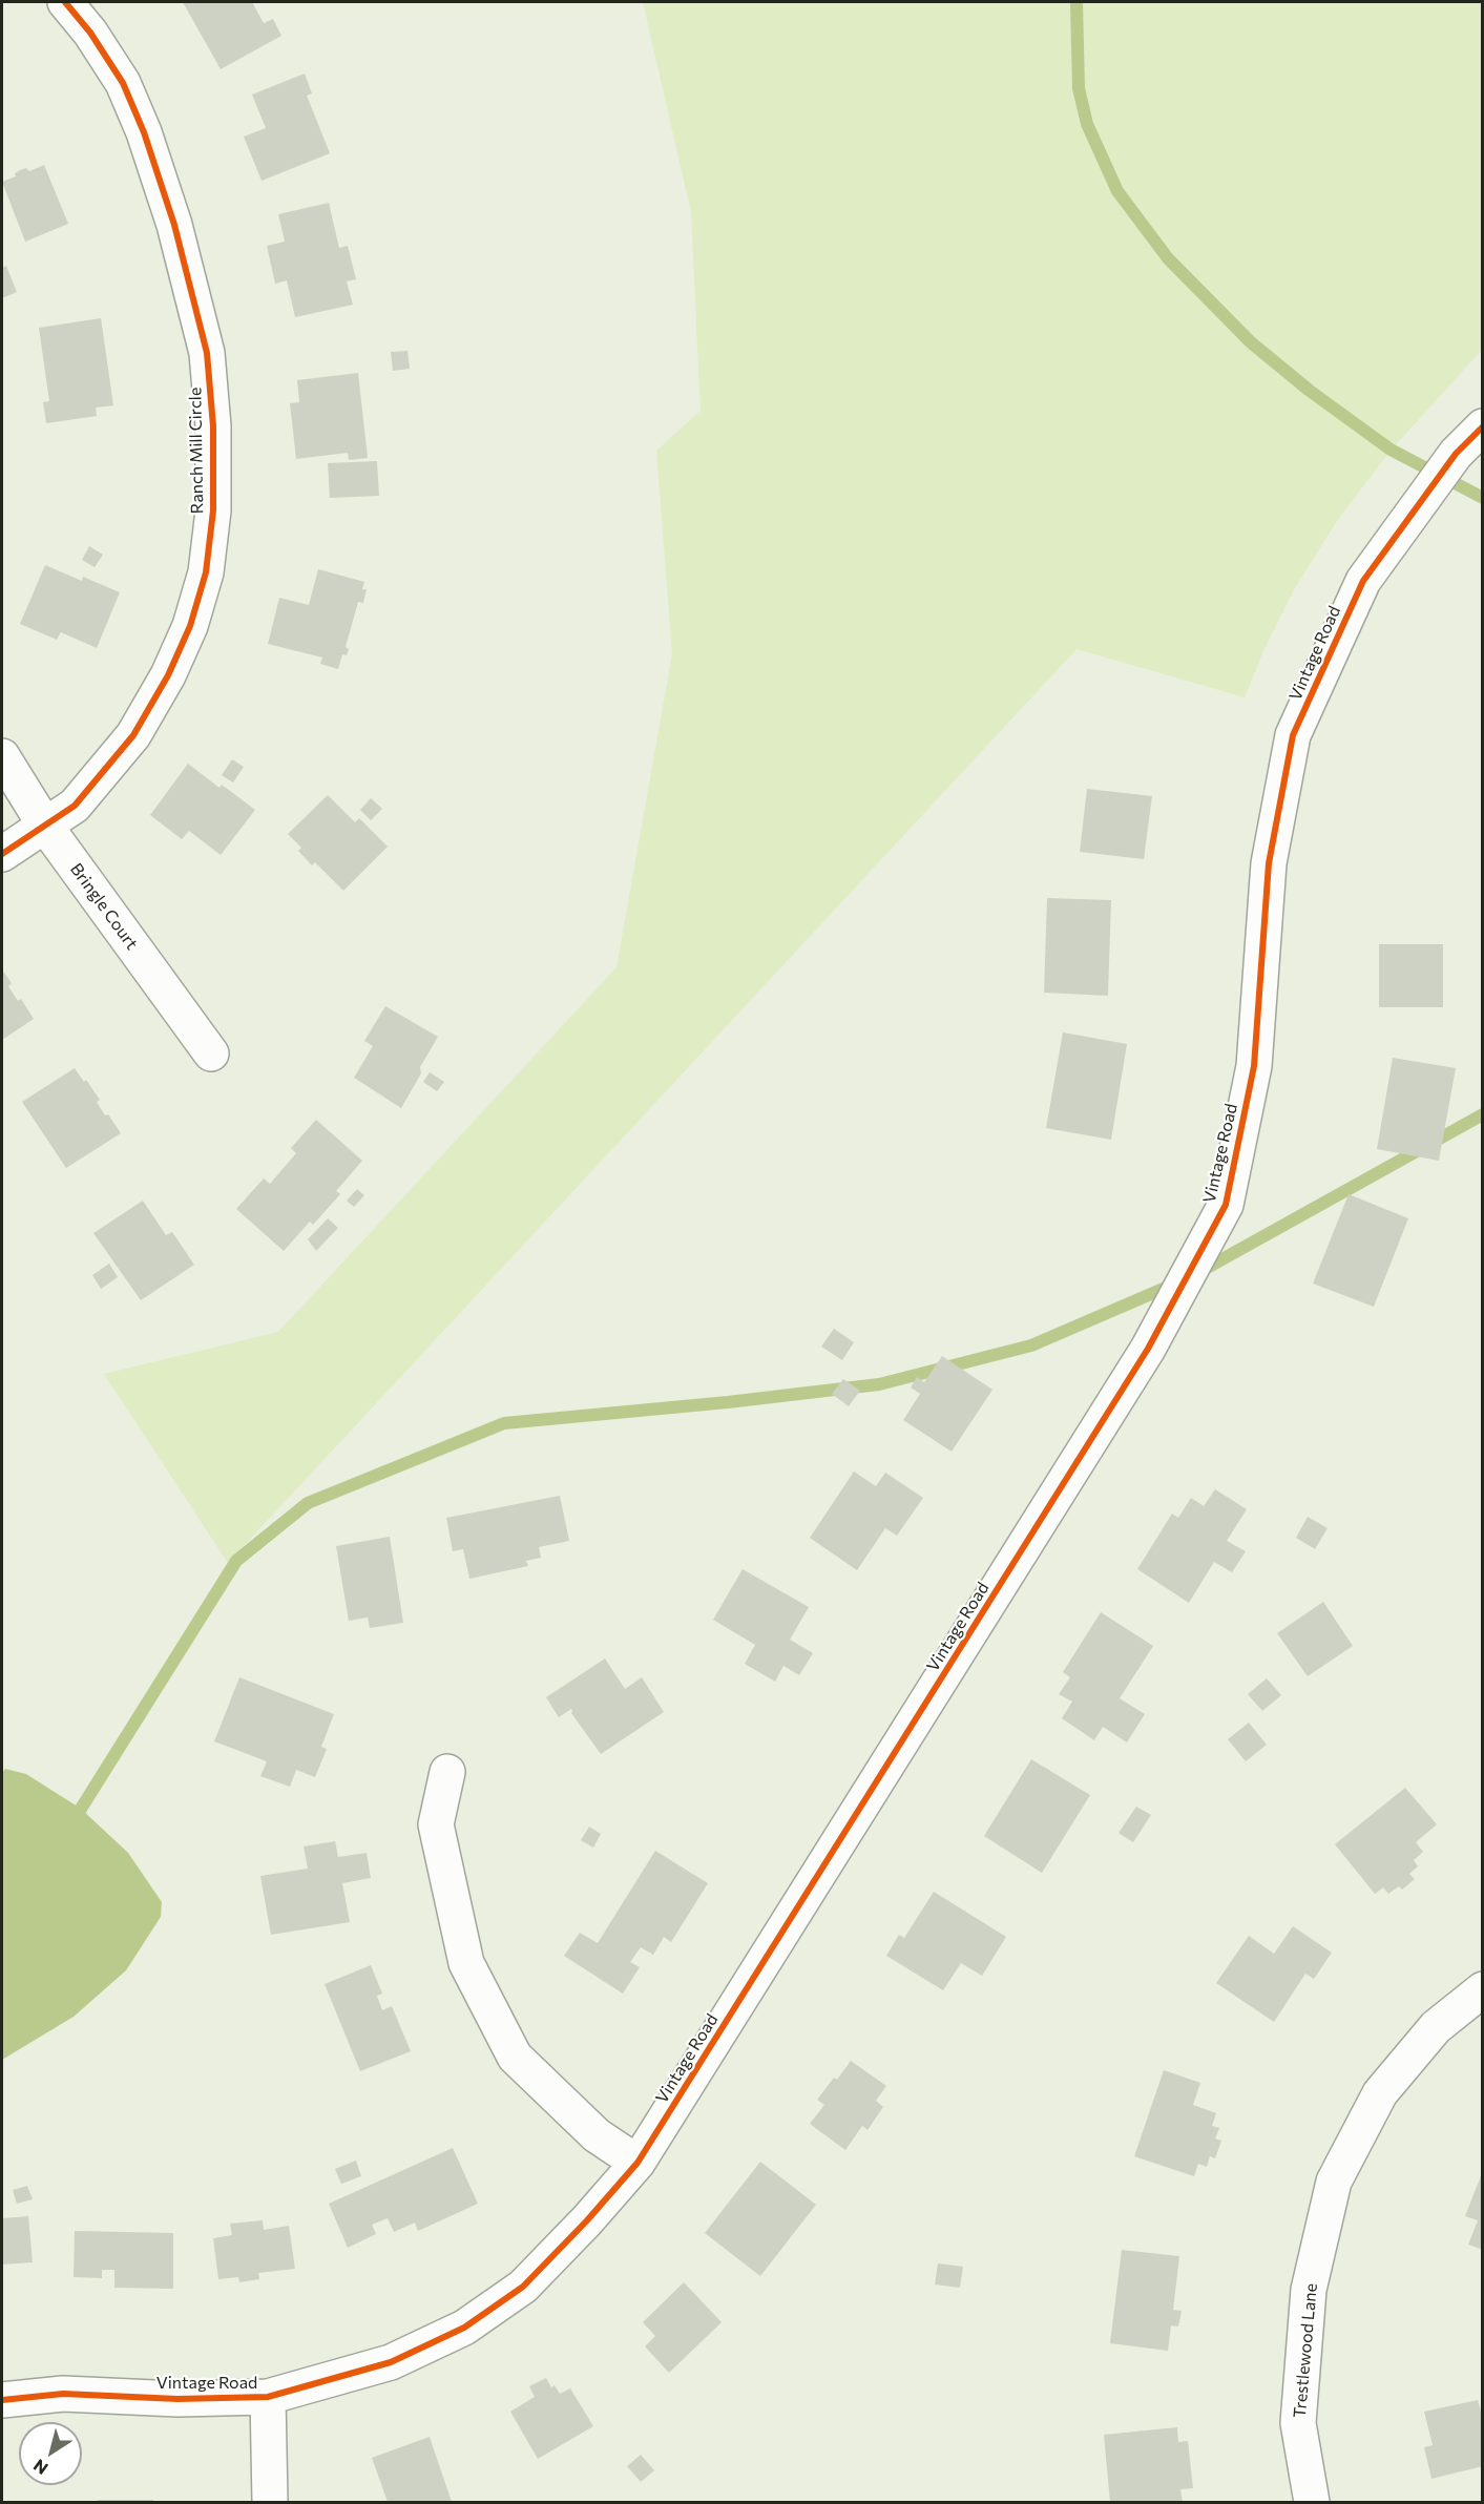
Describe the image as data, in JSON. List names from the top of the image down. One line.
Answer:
{"streets":{"street":["Ranch Mill Circle","Vintage Road","Bringle Court","Trestlewood Lane"]},"crossings":[["Ranch Mill Circle","Bringle Court"]],"north":"bottom left"}
